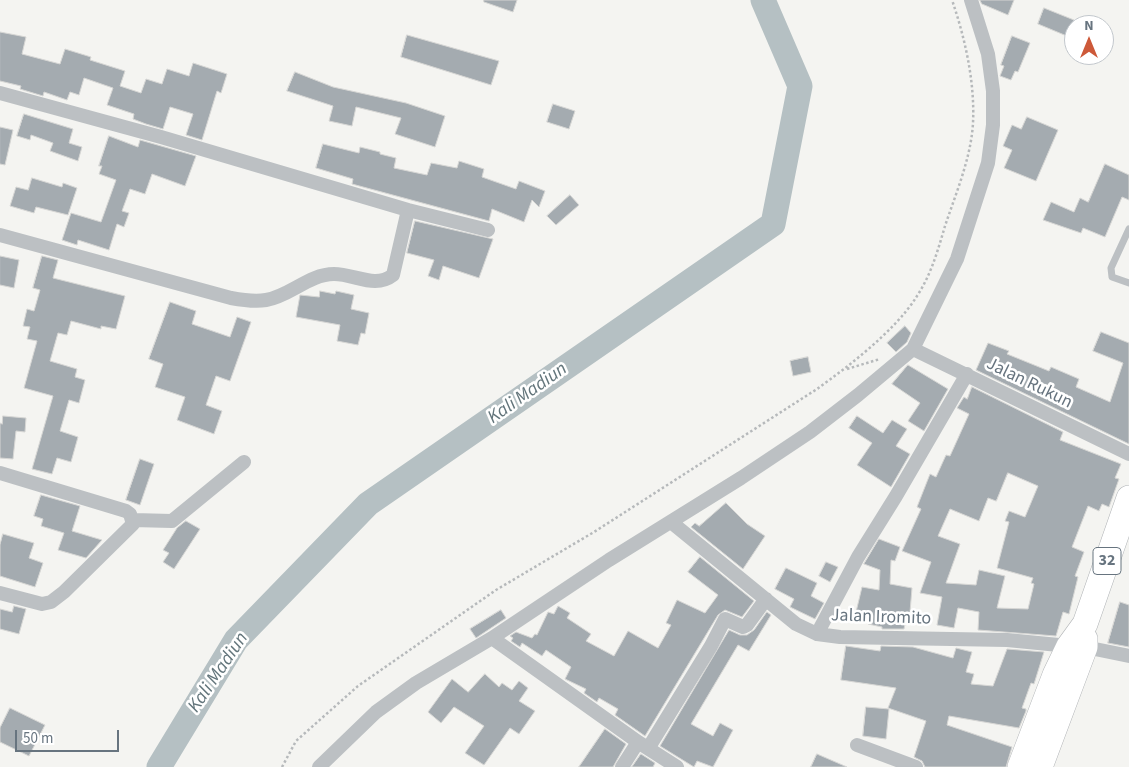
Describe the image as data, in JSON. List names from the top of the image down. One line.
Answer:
{"streets":{"highway":["32"],"street":["Jalan Rukun","Jalan Iromito"]},"crossings":[["32","Jalan Iromito"]],"water":["Kali Madiun"],"scale_bar":"50 m","north":"top"}
